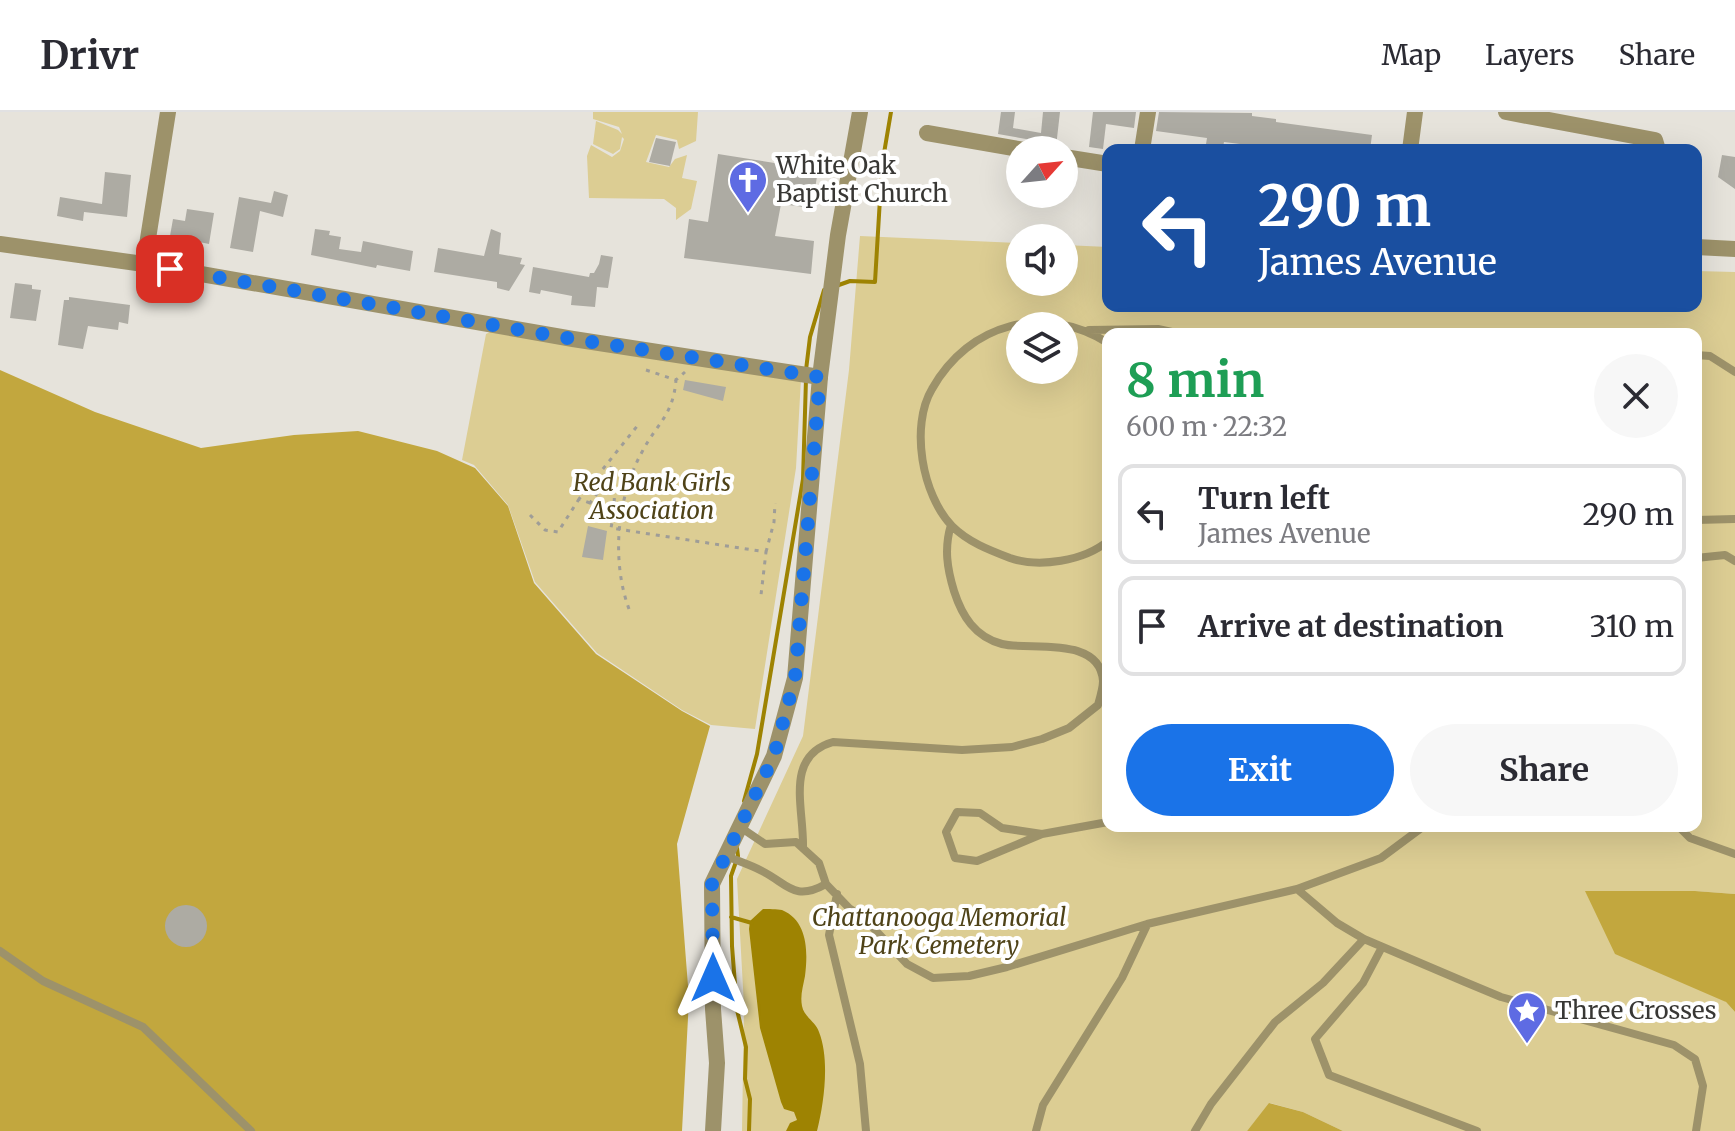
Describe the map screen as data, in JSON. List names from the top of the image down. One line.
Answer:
{"parks":["Red Bank Girls Association","Chattanooga Memorial Park Cemetery"],"places":{"church":["White Oak Baptist Church"],"place":["Three Crosses"]},"north":"top right","page":{"header":"Drivr","nav":["Map","Layers","Share"],"turn":["290 m","James Avenue"],"heading":["8 min","600 m · 22:32"],"list":[{"name":"Turn left","note":"James Avenue","value":"290 m"},{"name":"Arrive at destination","value":"310 m"}],"buttons":["Exit","Share"]}}
